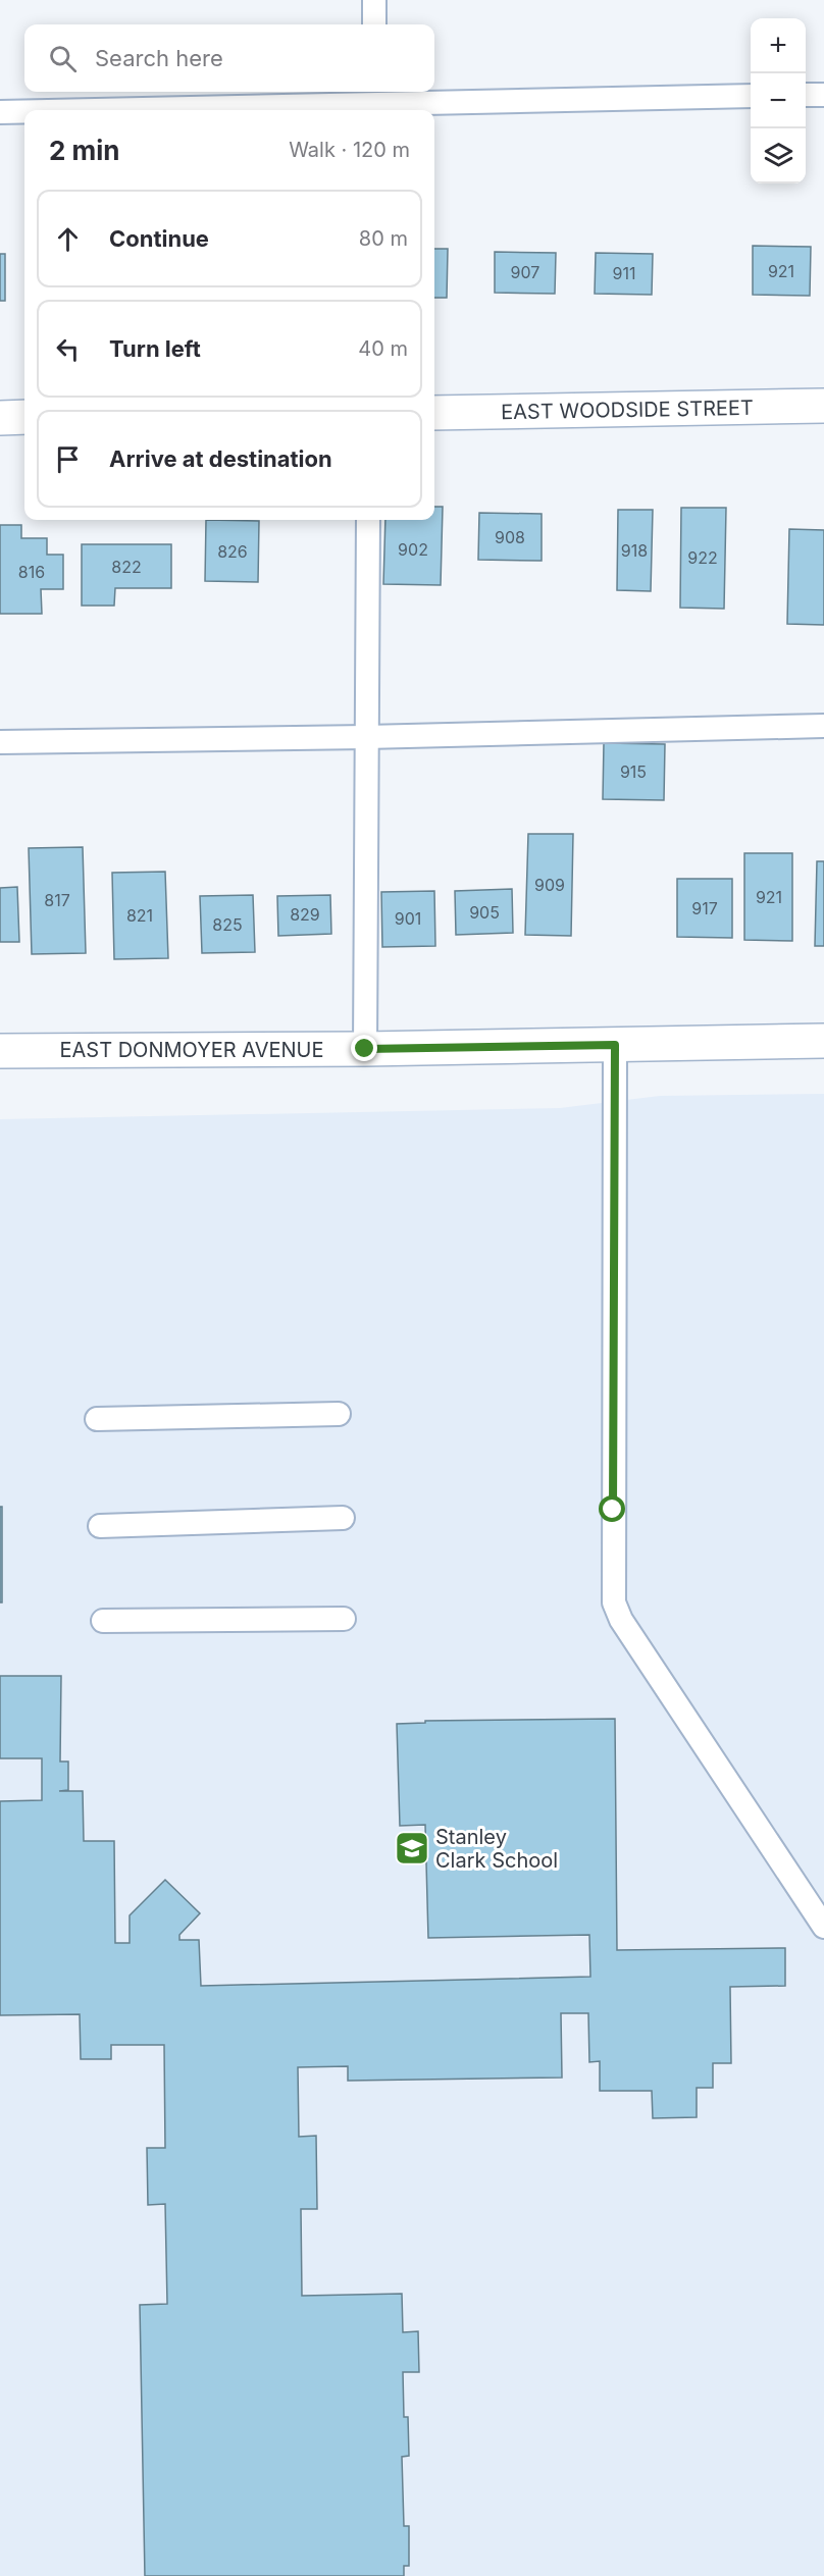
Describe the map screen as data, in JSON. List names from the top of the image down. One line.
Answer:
{"streets":{"street":["EAST WOODSIDE STREET","EAST DONMOYER AVENUE"]},"places":{"school or university":["Stanley Clark School"]},"house_numbers":["921","907","911","908","902","918","826","922","822","816","915","909","921","817","917","905","829","821","901","825"],"page":{"map_buttons":["+","−"],"search":"Search here","heading":["2 min","Walk · 120 m"],"list":[["Continue","80 m"],["Turn left","40 m"],"Arrive at destination"]}}
